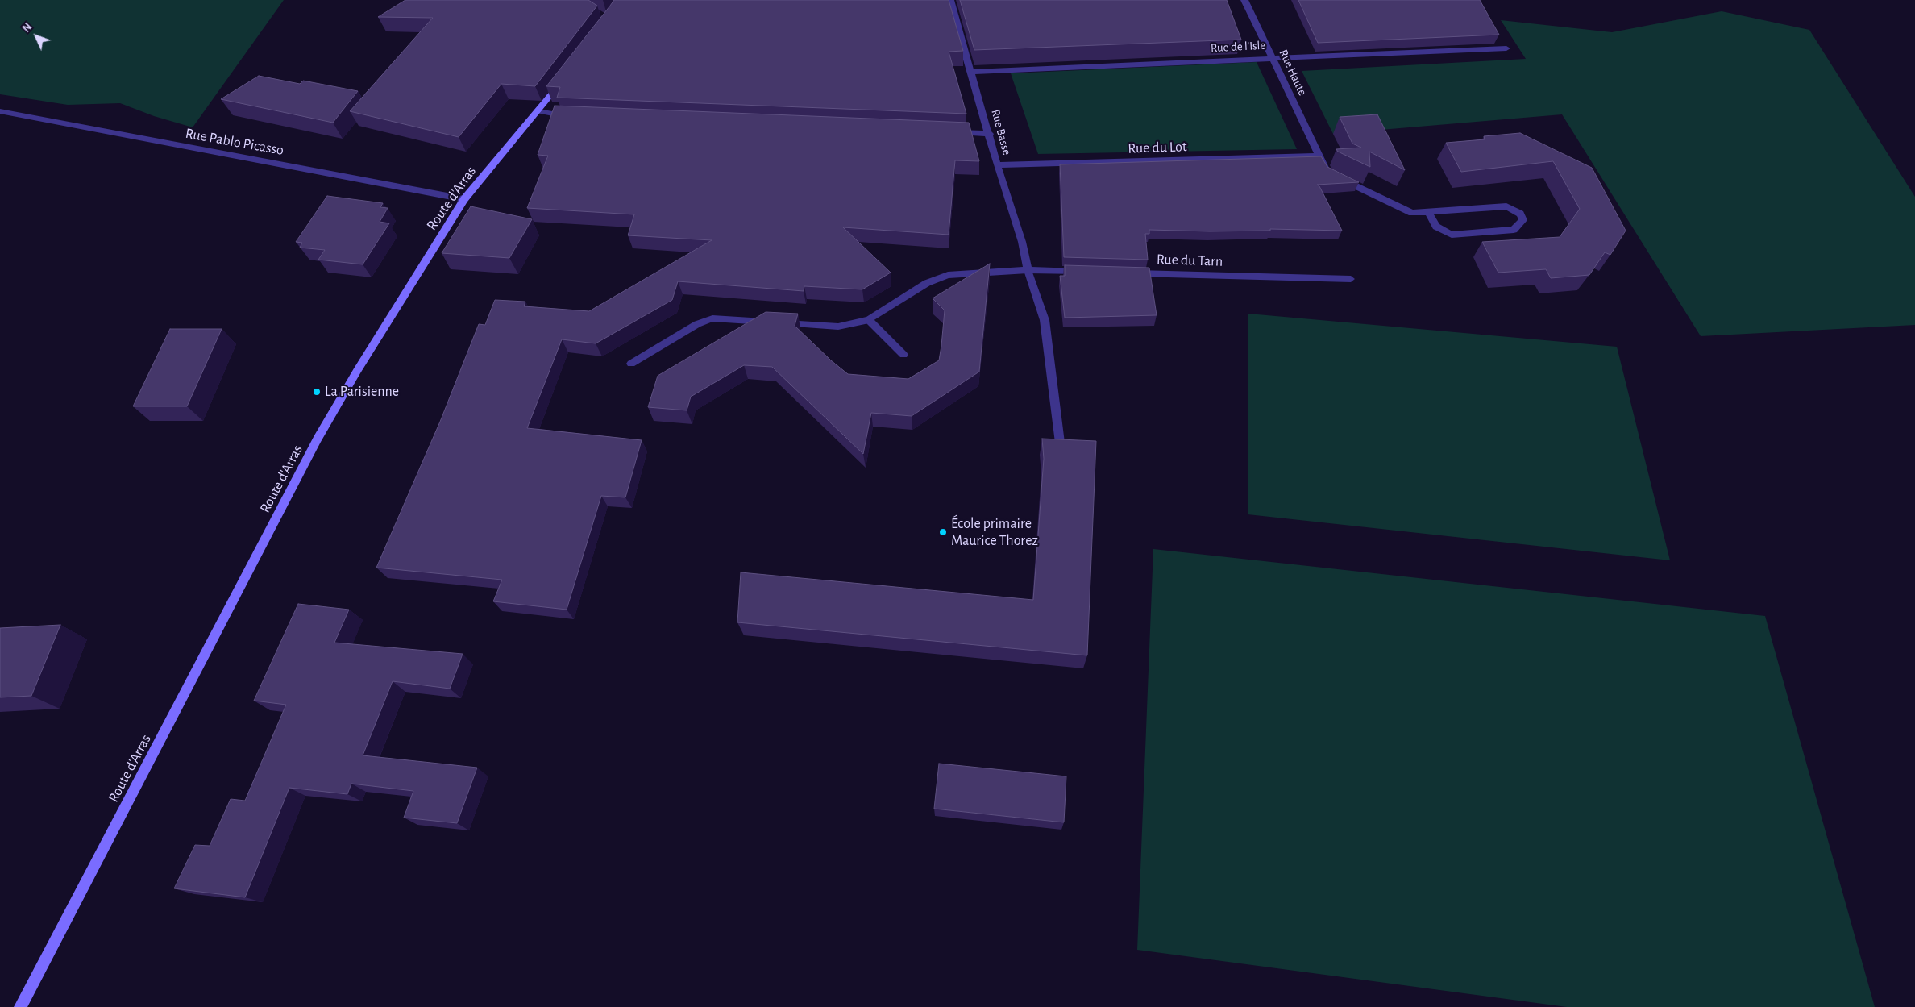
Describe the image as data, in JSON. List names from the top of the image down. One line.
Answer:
{"streets":{"main road":["Route d'Arras"],"street":["Rue de l'Isle","Rue Haute","Rue Basse","Rue Pablo Picasso","Rue du Lot","Rue du Tarn"]},"crossings":[["Rue de l'Isle","Rue Haute"],["Rue de l'Isle","Rue Basse"],["Rue Haute","Rue du Lot"],["Rue Basse","Rue du Lot"],["Rue Pablo Picasso","Route d'Arras"]],"places":["La Parisienne","École primaire Maurice Thorez"],"north":"top left"}
